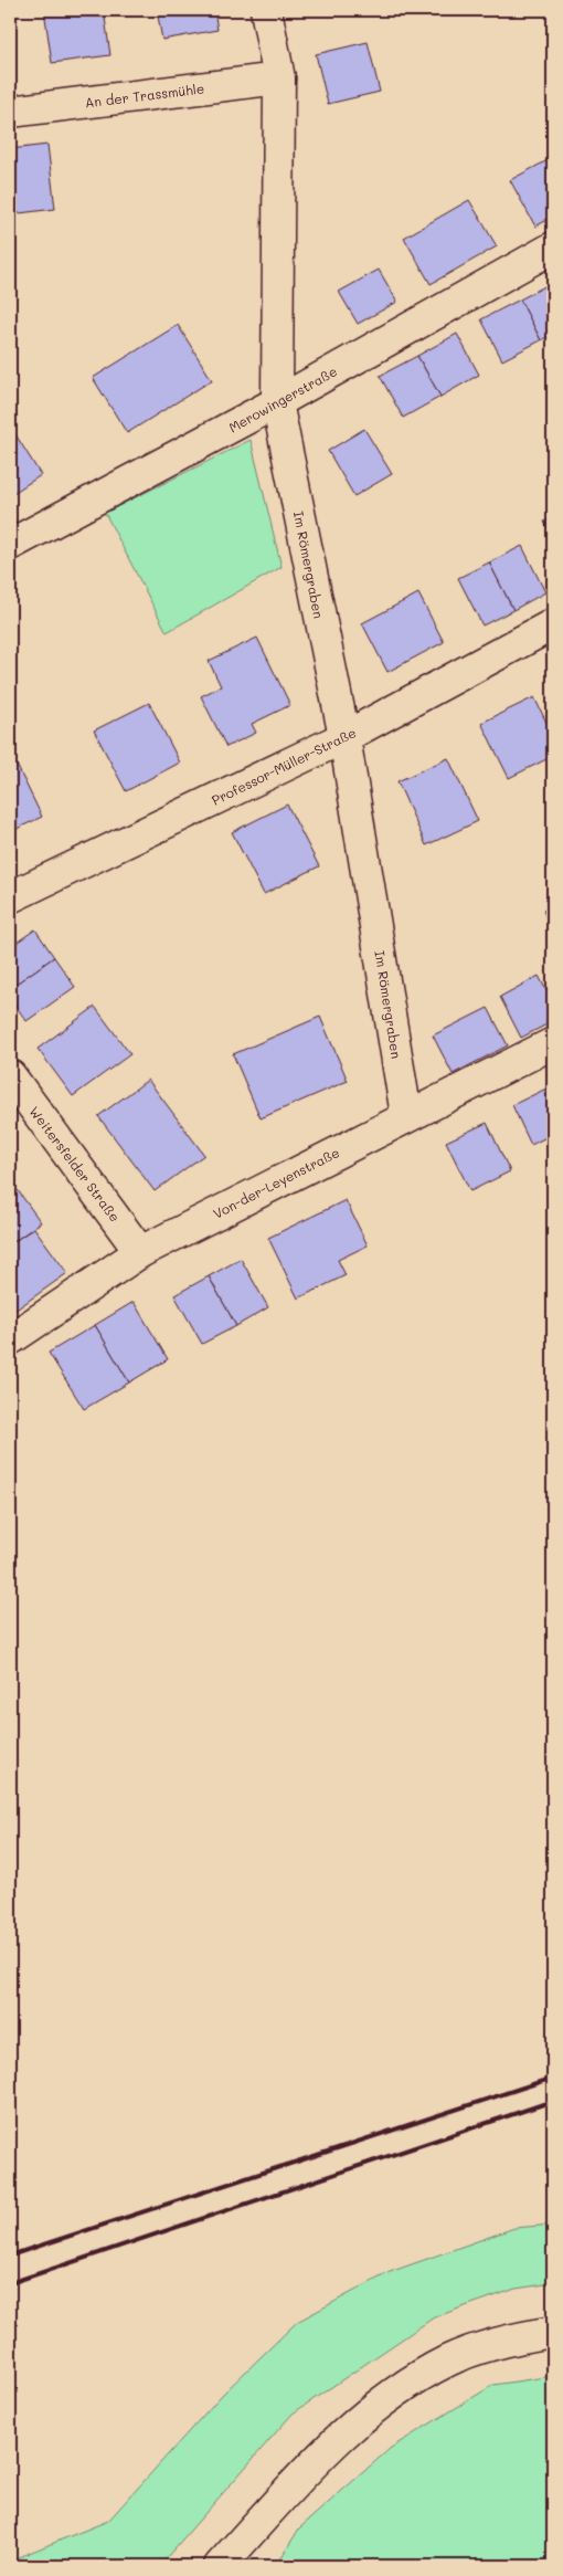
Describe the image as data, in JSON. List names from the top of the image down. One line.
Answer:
{"streets":{"street":["An der Trassmühle","Merowingerstraße","Im Römergraben","Professor-Müller-Straße","Weitersfelder Straße","Von-der-Leyenstraße"]},"crossings":[["An der Trassmühle","Im Römergraben"],["Merowingerstraße","Im Römergraben"],["Im Römergraben","Professor-Müller-Straße"],["Im Römergraben","Von-der-Leyenstraße"],["Weitersfelder Straße","Von-der-Leyenstraße"]]}
